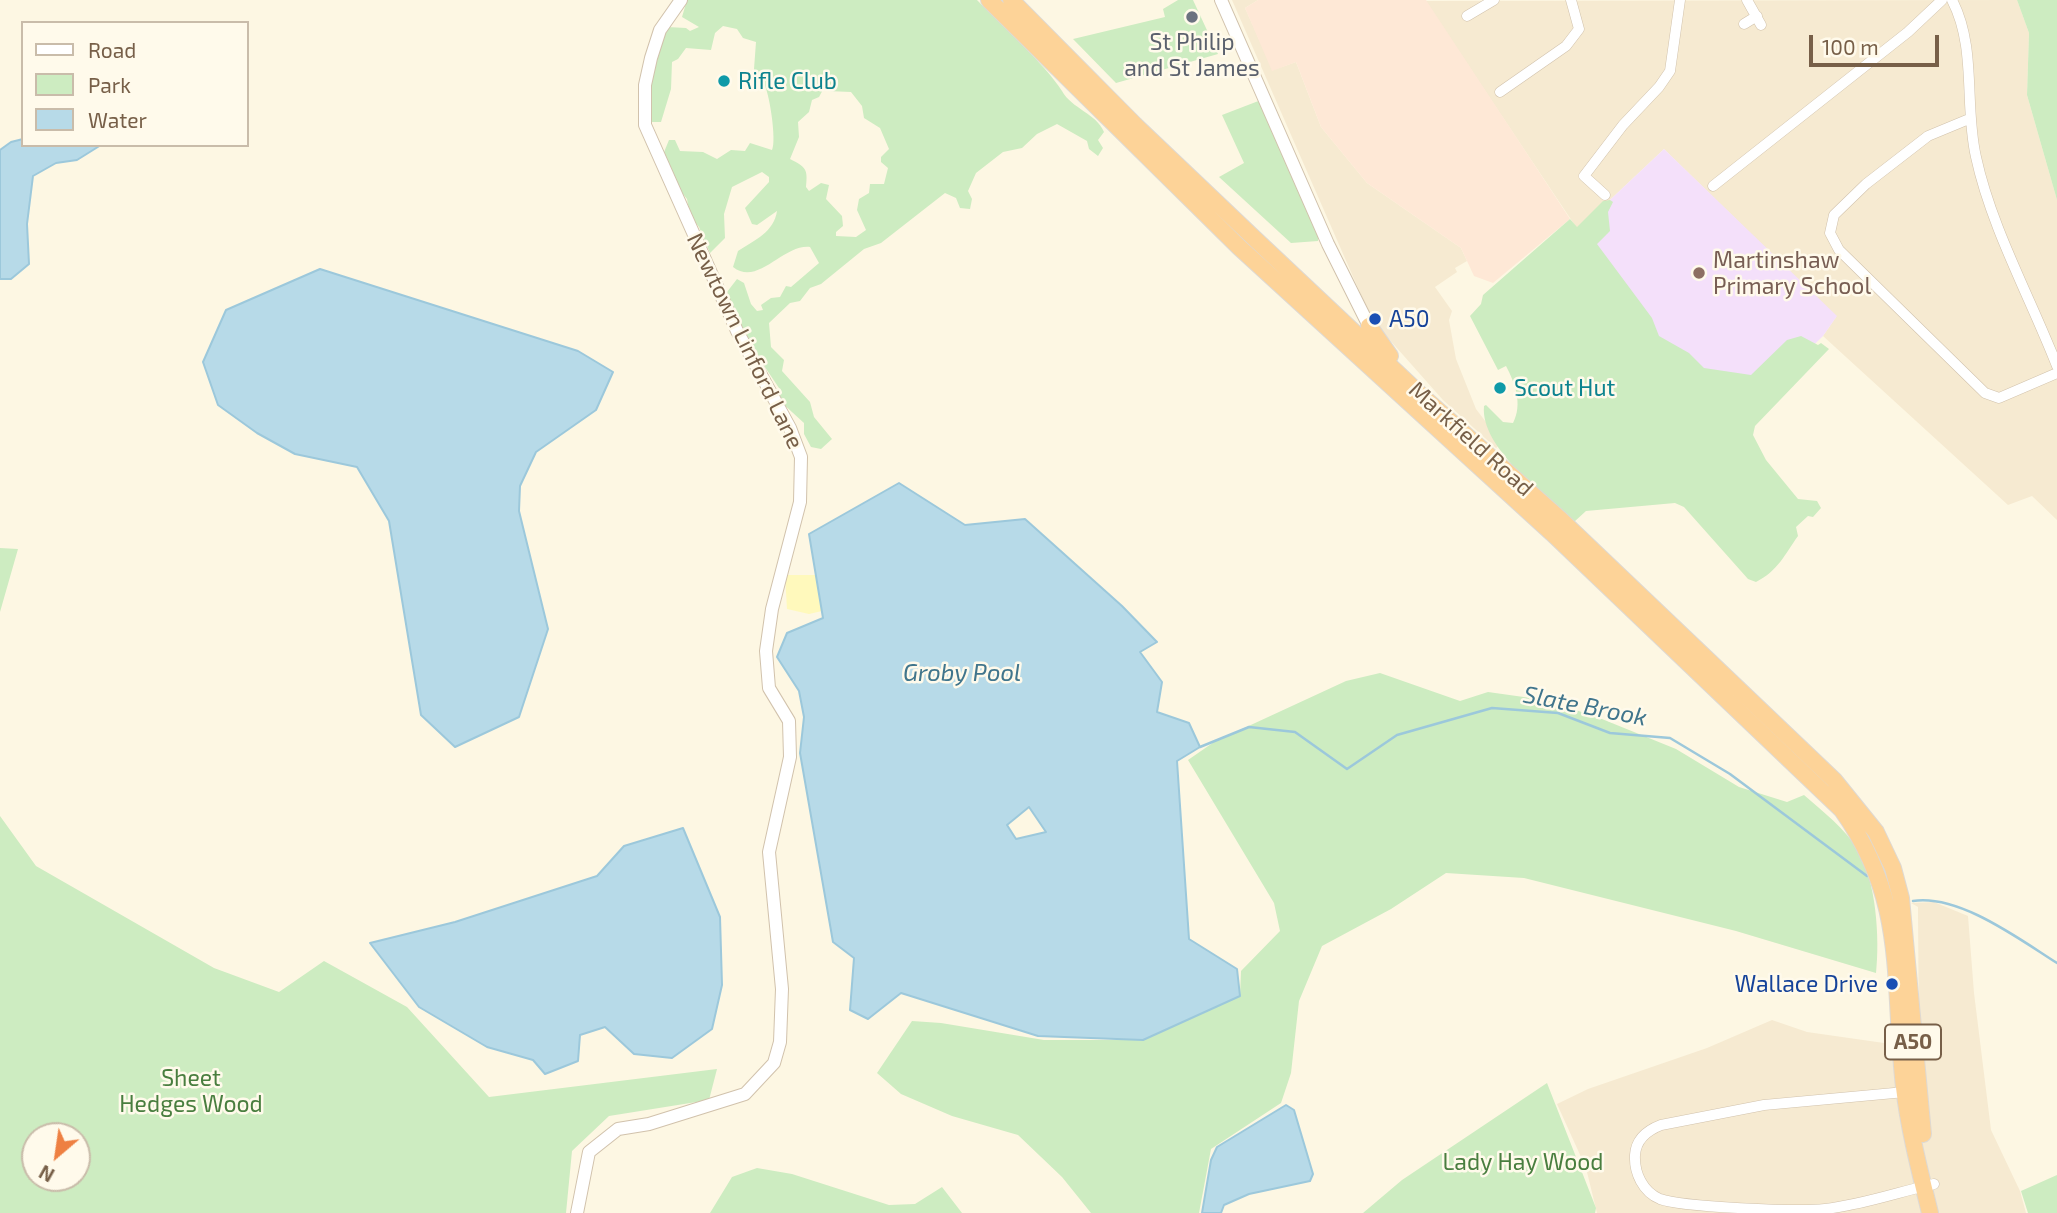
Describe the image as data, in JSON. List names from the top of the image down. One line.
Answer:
{"streets":{"highway":["Markfield Road","A50"],"street":["Newtown Linford Lane"]},"crossings":[["Markfield Road","A50"]],"water":["Groby Pool","Slate Brook"],"parks":["Sheet Hedges Wood","Lady Hay Wood"],"places":["St Philip and St James","Rifle Club","Martinshaw Primary School","A50","Scout Hut","Wallace Drive"],"legend":["Road","Park","Water"],"scale_bar":"100 m","north":"bottom left"}
